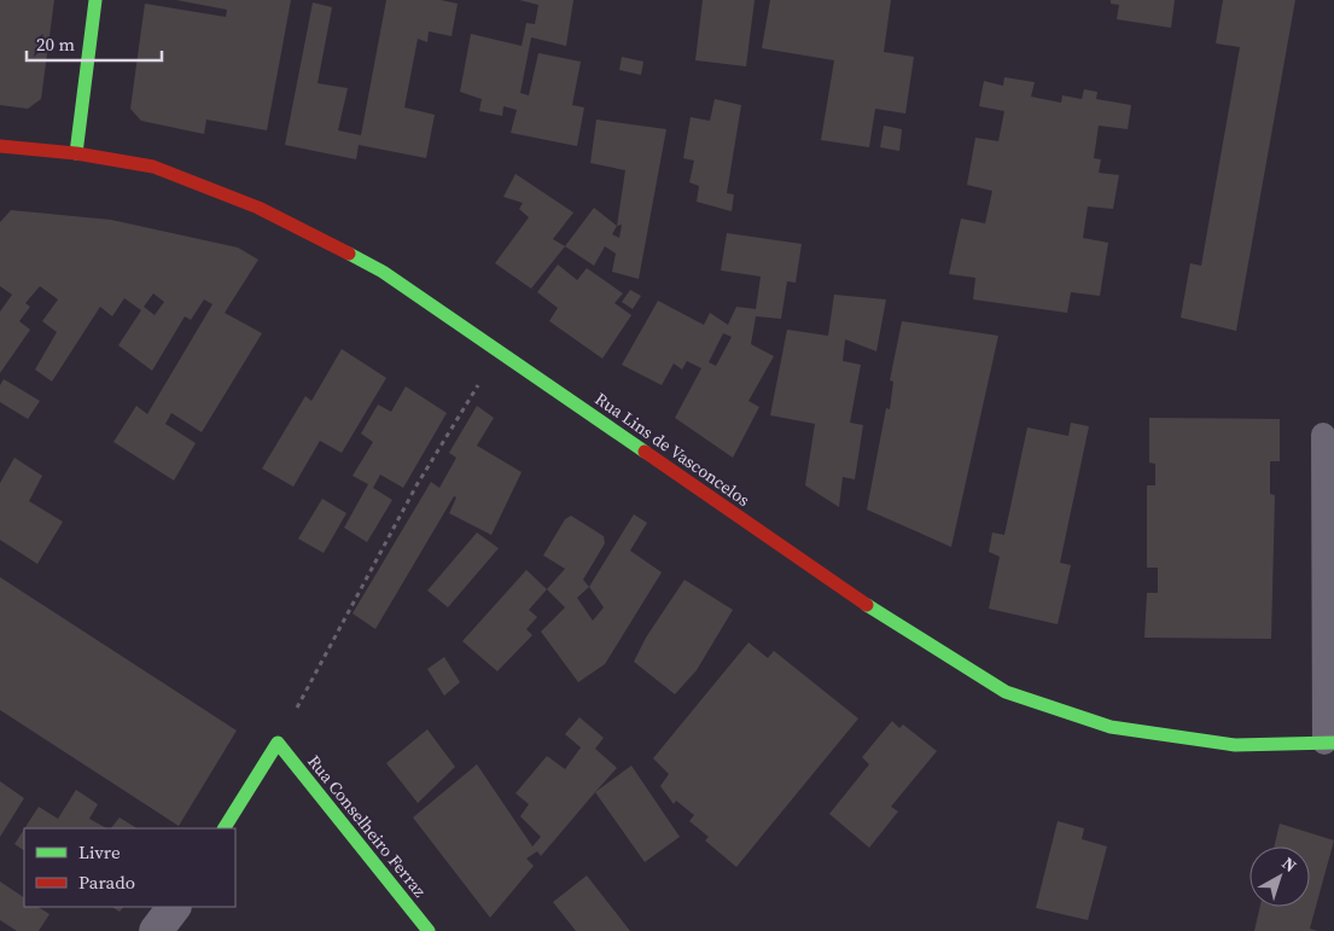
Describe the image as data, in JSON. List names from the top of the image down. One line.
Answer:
{"streets":{"street":["Rua Lins de Vasconcelos","Rua Conselheiro Ferraz"]},"legend":["Livre","Parado"],"scale_bar":"20 m","north":"top right"}
